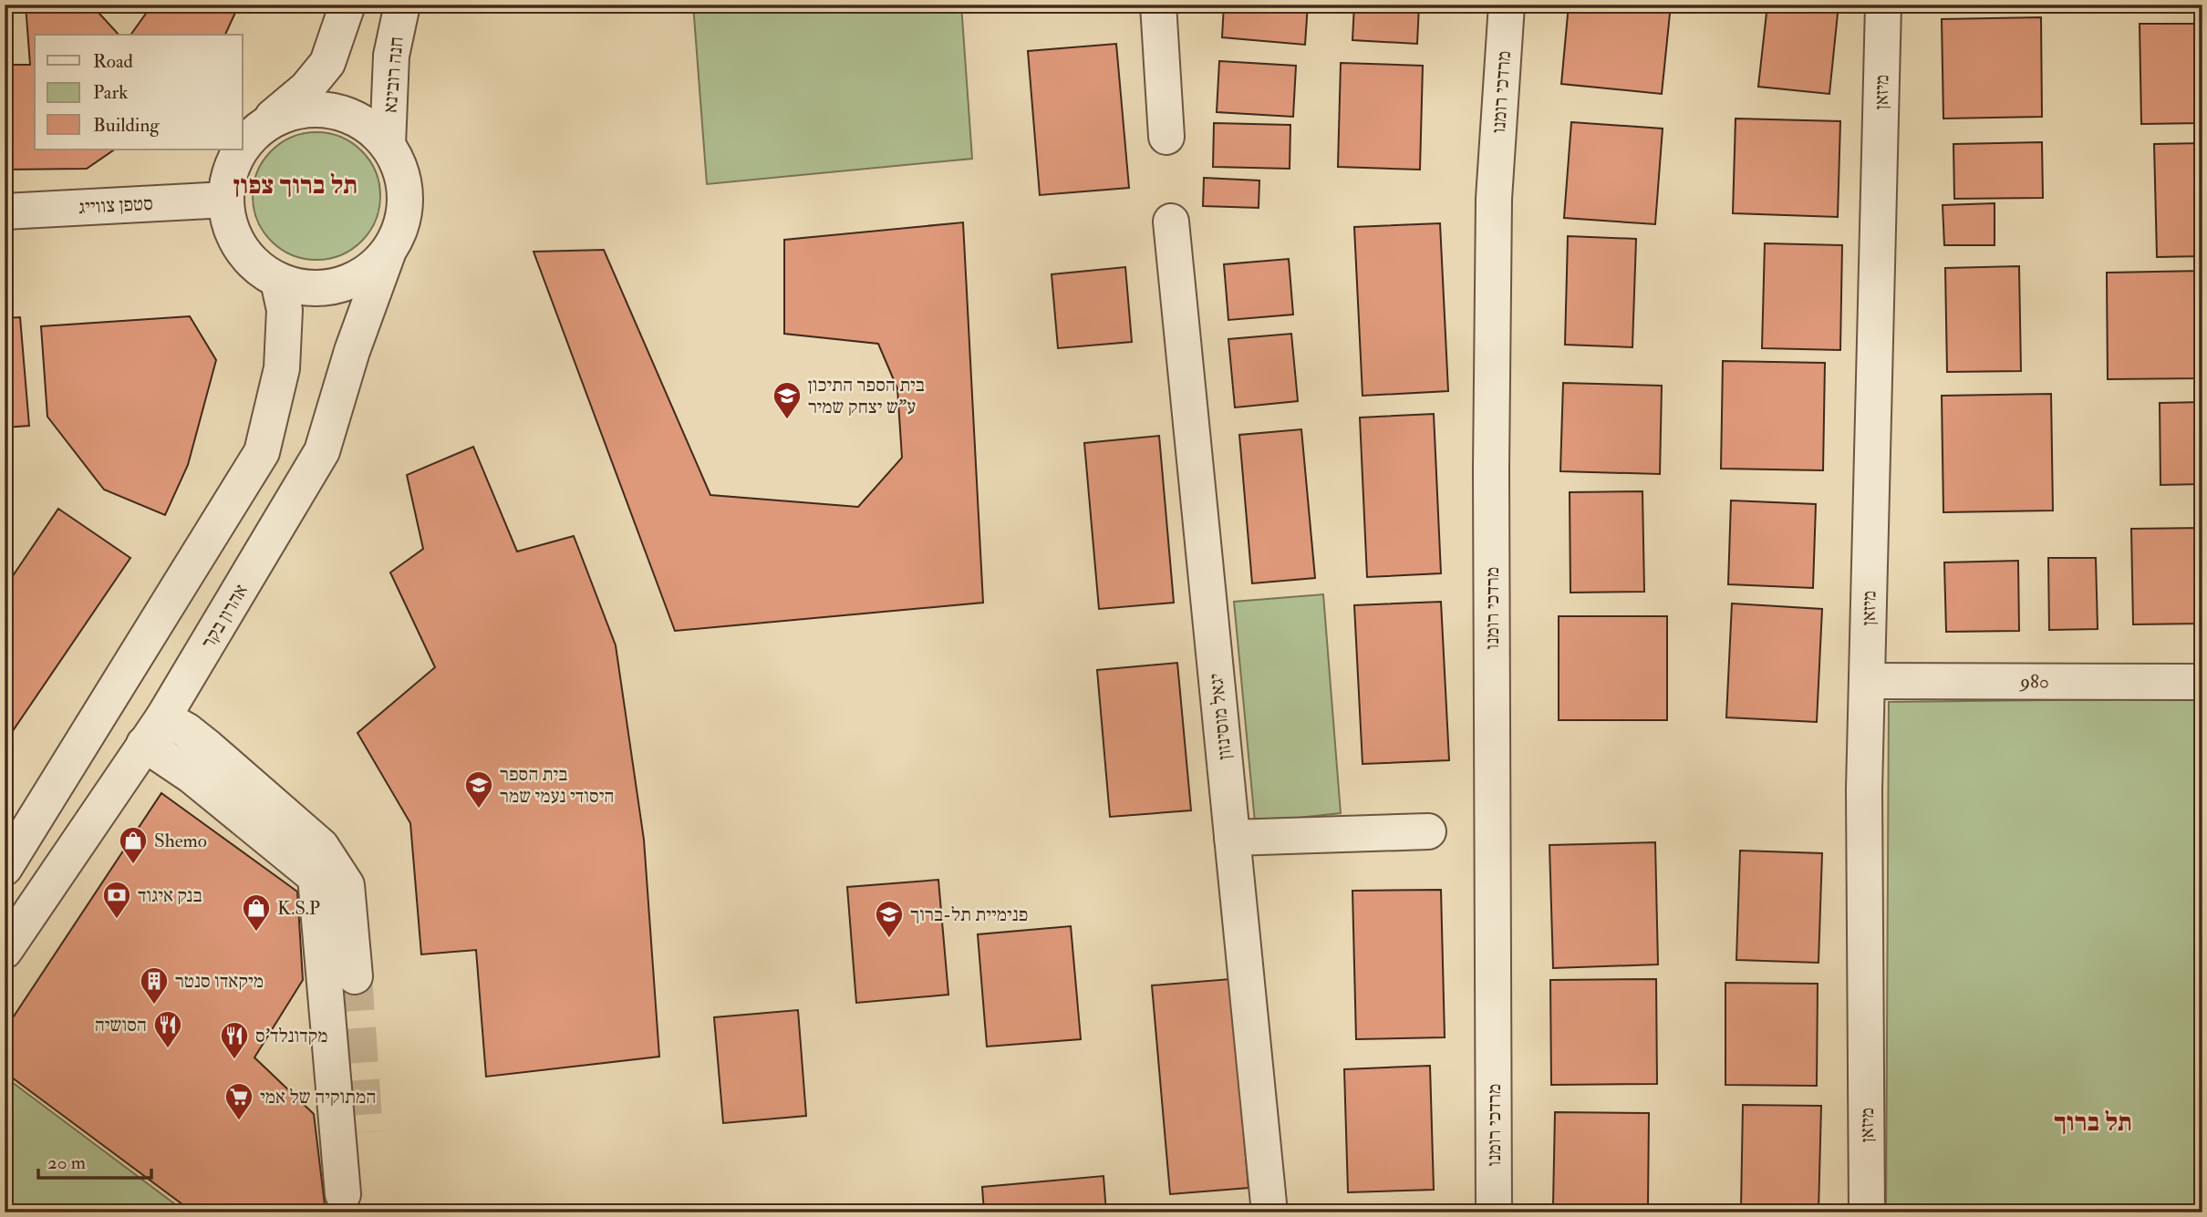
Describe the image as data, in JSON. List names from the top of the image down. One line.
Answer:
{"streets":{"street":["חנה רובינא","מרדכי רומנו","מיזאן","סטפן צווייג","אהרון בקר","980","יגאל מוסינזון"]},"crossings":[["מיזאן","980"]],"districts":["תל ברוך צפון","תל ברוך"],"places":{"school or university":["בית הספר התיכון ע\"ש יצחק שמיר","בית הספר היסודי נעמי שמר","פנימיית תל-ברוך"],"shop":["Shemo","K.S.P"],"bank":["בנק איגוד"],"building":["מיקאדו סנטר"],"restaurant":["הסושיה","מקדונלד'ס"],"supermarket":["המתוקיה של אמי"]},"legend":["Road","Park","Building"],"scale_bar":"20 m"}
